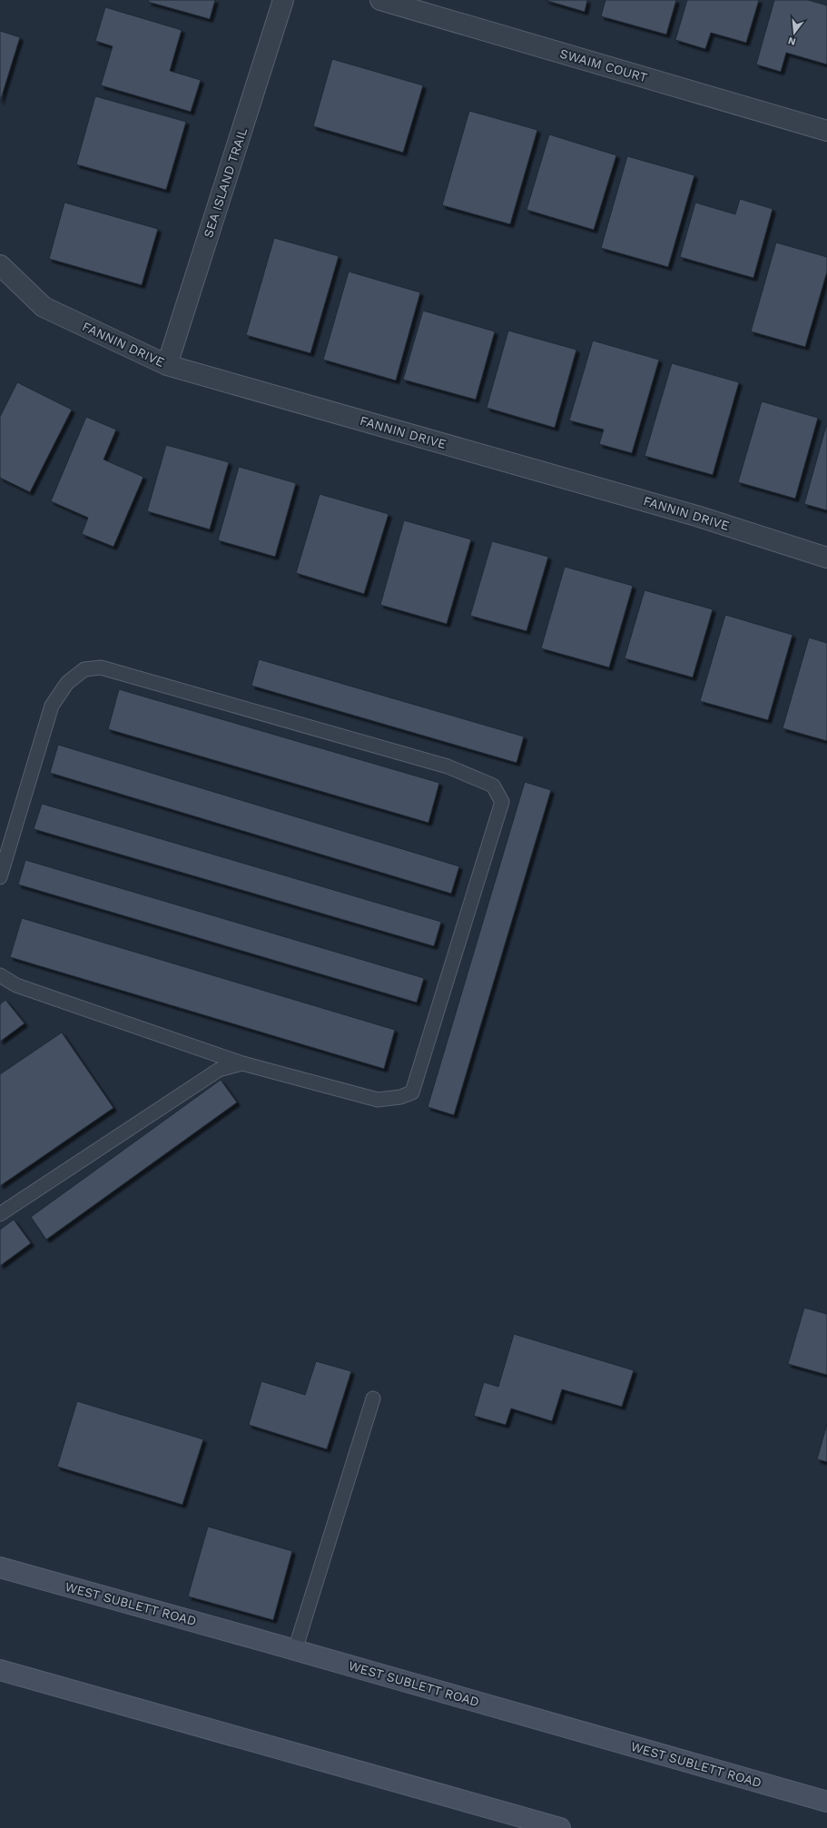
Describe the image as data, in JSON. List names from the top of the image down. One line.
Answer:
{"streets":{"main road":["WEST SUBLETT ROAD"],"street":["SWAIM COURT","SEA ISLAND TRAIL","FANNIN DRIVE"]},"crossings":[["SEA ISLAND TRAIL","FANNIN DRIVE"]],"north":"bottom"}
